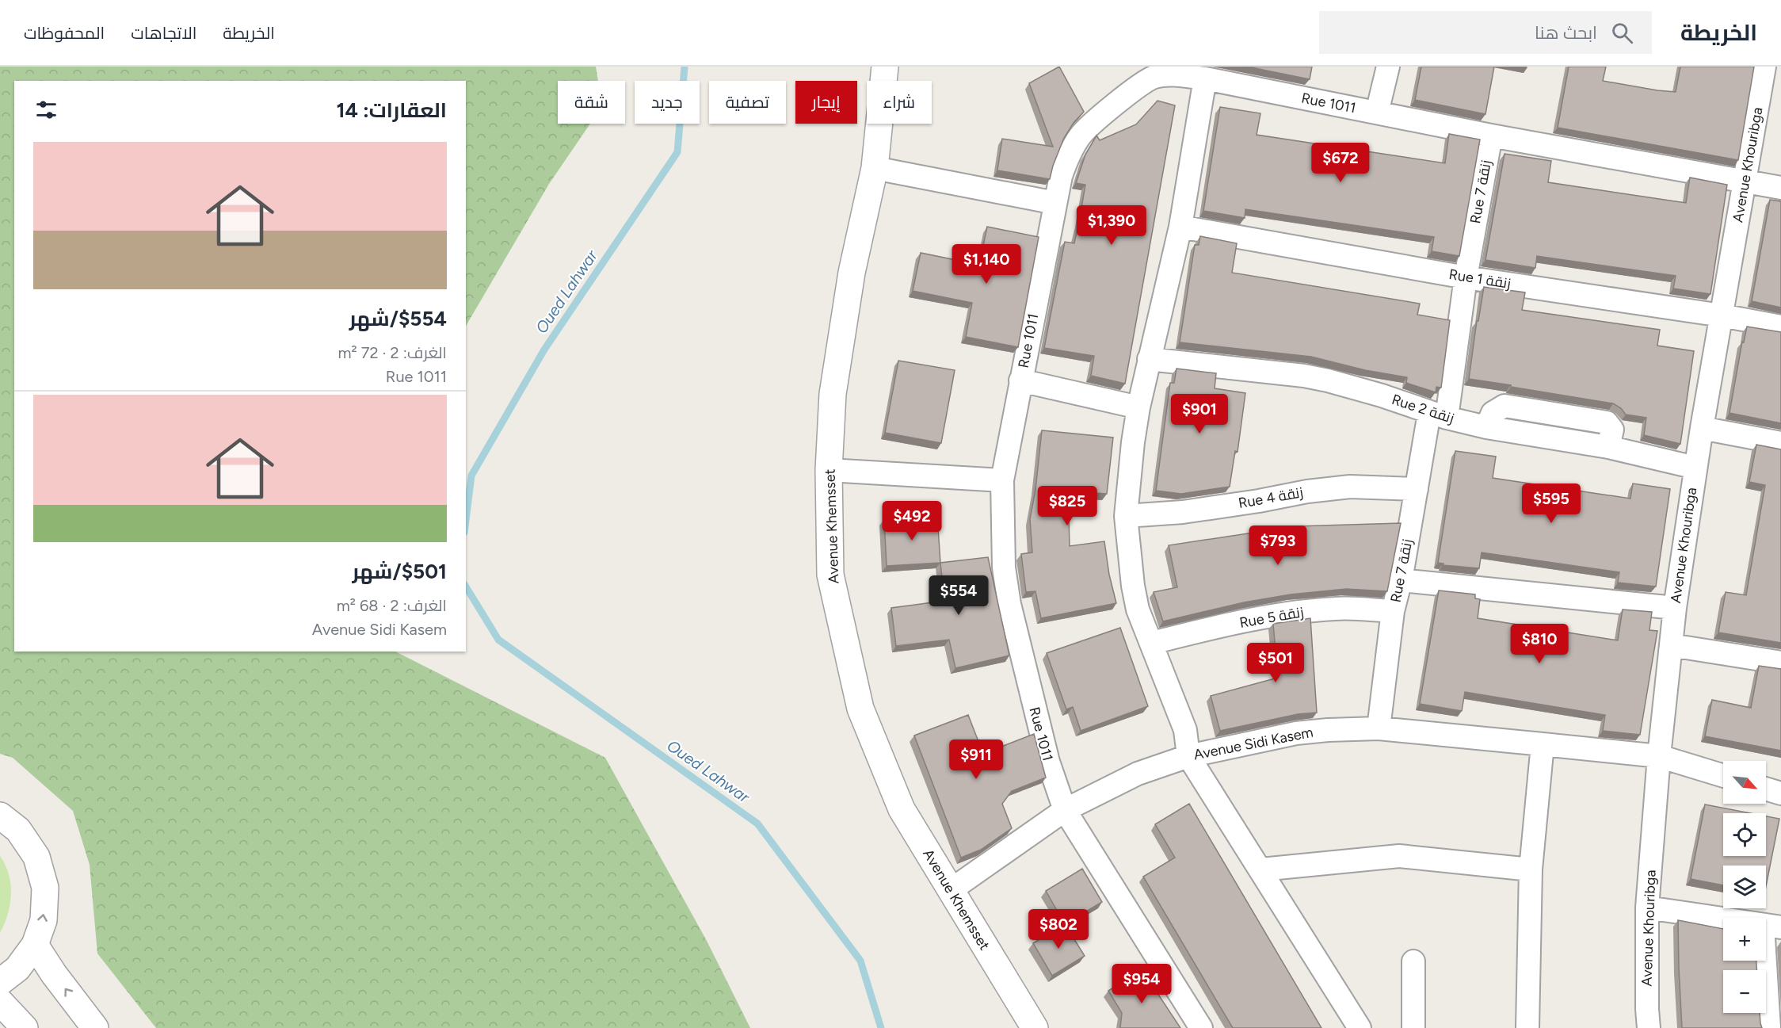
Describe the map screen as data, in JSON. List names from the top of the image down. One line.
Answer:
{"streets":{"street":["Rue 1011","Avenue Khouribga","Rue 7 زنقة","Rue 1 زنقة","Rue 2 زنقة","Rue 4 زنقة","Avenue Khemsset","Rue 5 زنقة","Avenue Sidi Kasem"]},"crossings":[["Rue 1011","Avenue Khouribga"],["Rue 1011","Rue 7 زنقة"],["Rue 1011","Avenue Sidi Kasem"],["Avenue Khouribga","Rue 1 زنقة"],["Avenue Khouribga","Rue 2 زنقة"],["Avenue Khouribga","Avenue Sidi Kasem"],["Rue 7 زنقة","Rue 1 زنقة"],["Rue 7 زنقة","Rue 2 زنقة"],["Rue 7 زنقة","Rue 4 زنقة"],["Rue 7 زنقة","Rue 5 زنقة"],["Rue 7 زنقة","Avenue Sidi Kasem"],["Avenue Khemsset","Avenue Sidi Kasem"]],"water":["Oued Lahwar"],"north":"bottom right","page":{"header":"الخريطة","search":"ابحث هنا","nav":["الخريطة","الاتجاهات","المحفوظات"],"chip":["شراء","إيجار","تصفية","جديد","شقة"],"heading":"العقارات: 14","list":[{"name":"$554/شهر","note":"الغرف: 2 · 72 m² · Rue 1011"},{"name":"$501/شهر","note":"الغرف: 2 · 68 m² · Avenue Sidi Kasem"}],"price":["$672","$1,390","$1,140","$901","$595","$825","$492","$793","$554","$810","$501","$911","$802","$954"],"map_buttons":["+","−"]}}
